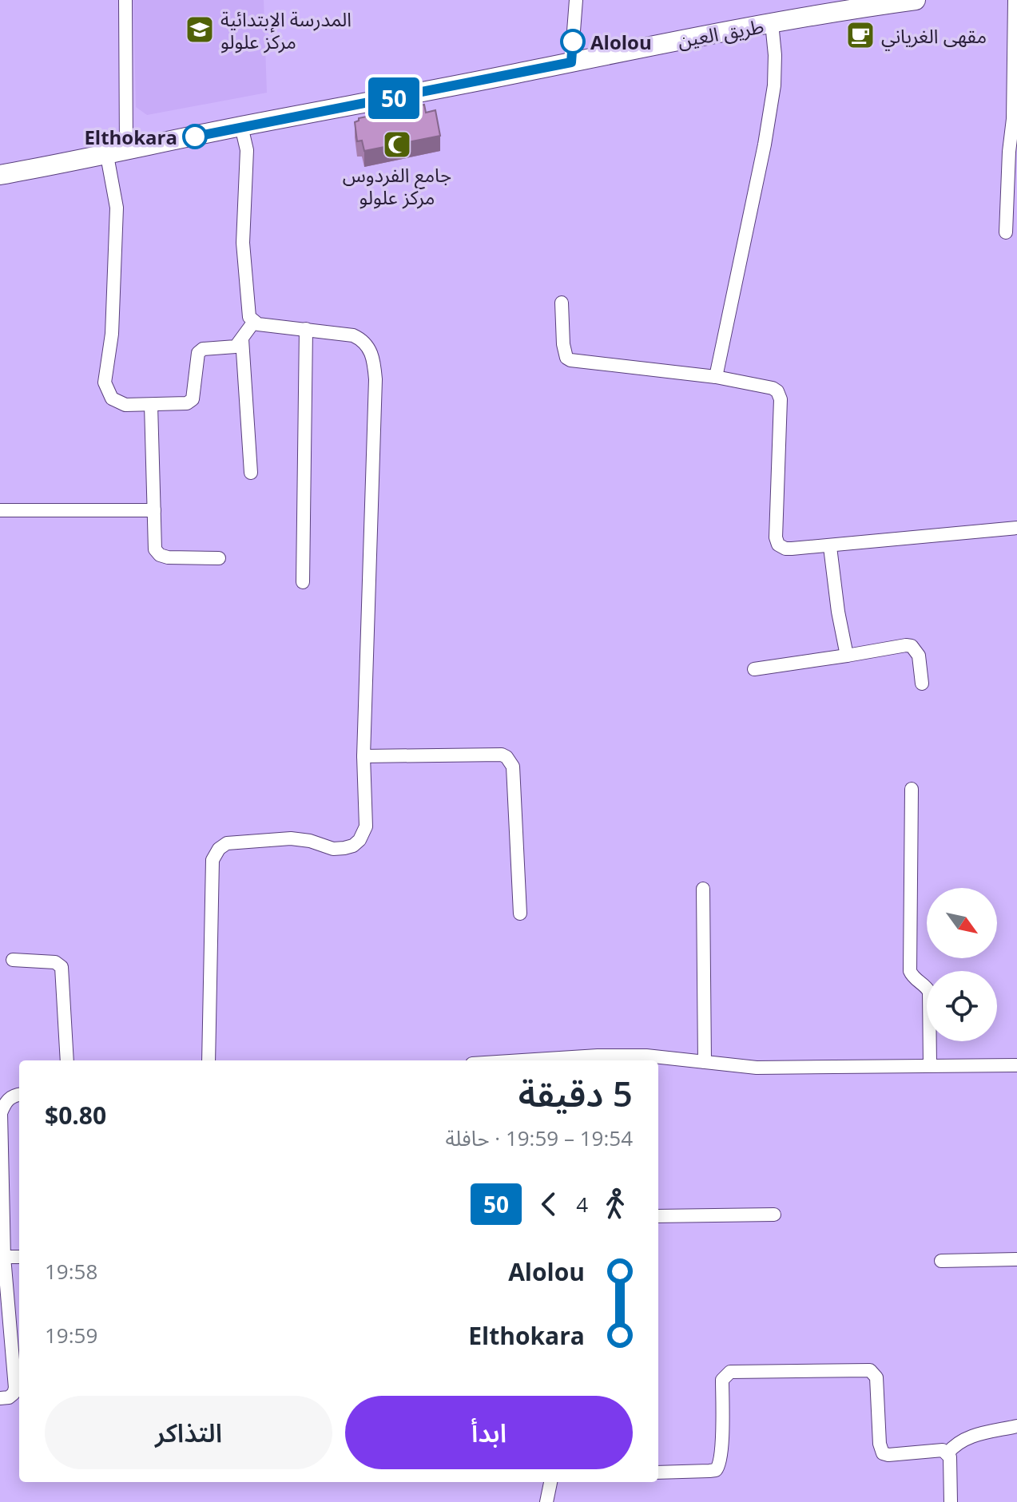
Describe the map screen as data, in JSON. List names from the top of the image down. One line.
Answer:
{"streets":{"main road":["طريق العين"]},"places":{"school or university":["المدرسة الإبتدائية مركز علولو"],"cafe":["مقهى الغرياني"],"other":["Alolou","Elthokara"],"mosque":["جامع الفردوس مركز علولو"]},"lines":["bus line 50"],"north":"bottom right","page":{"on_map":"50","heading":["5 دقيقة","19:54 – 19:59 · حافلة","$0.80"],"legs":["4","50"],"list":[{"name":"Alolou","value":"19:58"},{"name":"Elthokara","value":"19:59"}],"buttons":["ابدأ","التذاكر"]}}
